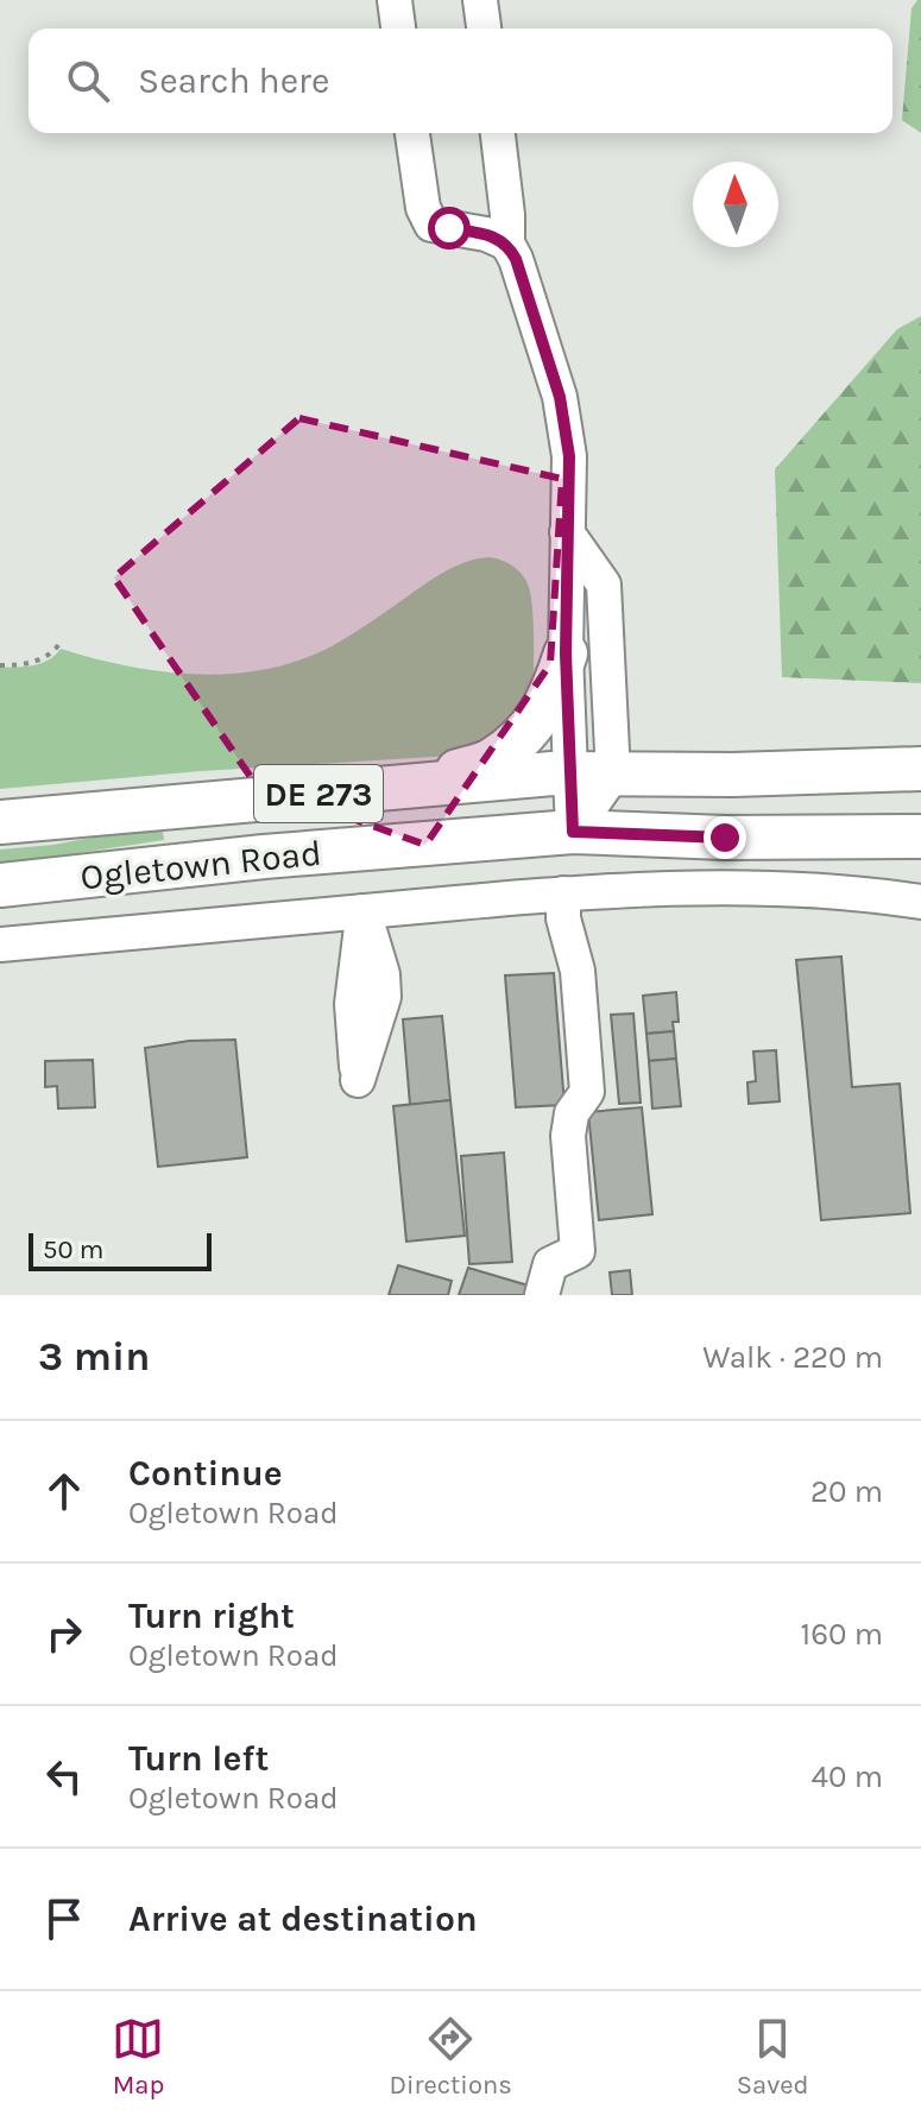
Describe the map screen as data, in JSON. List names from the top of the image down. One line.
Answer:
{"streets":{"main road":["DE 273","Ogletown Road"]},"scale_bar":"50 m","north":"top","page":{"search":"Search here","scale":"50 m","heading":["3 min","Walk · 220 m"],"list":[["Continue","Ogletown Road","20 m"],["Turn right","Ogletown Road","160 m"],["Turn left","Ogletown Road","40 m"],"Arrive at destination"],"nav":["Map","Directions","Saved"]}}
